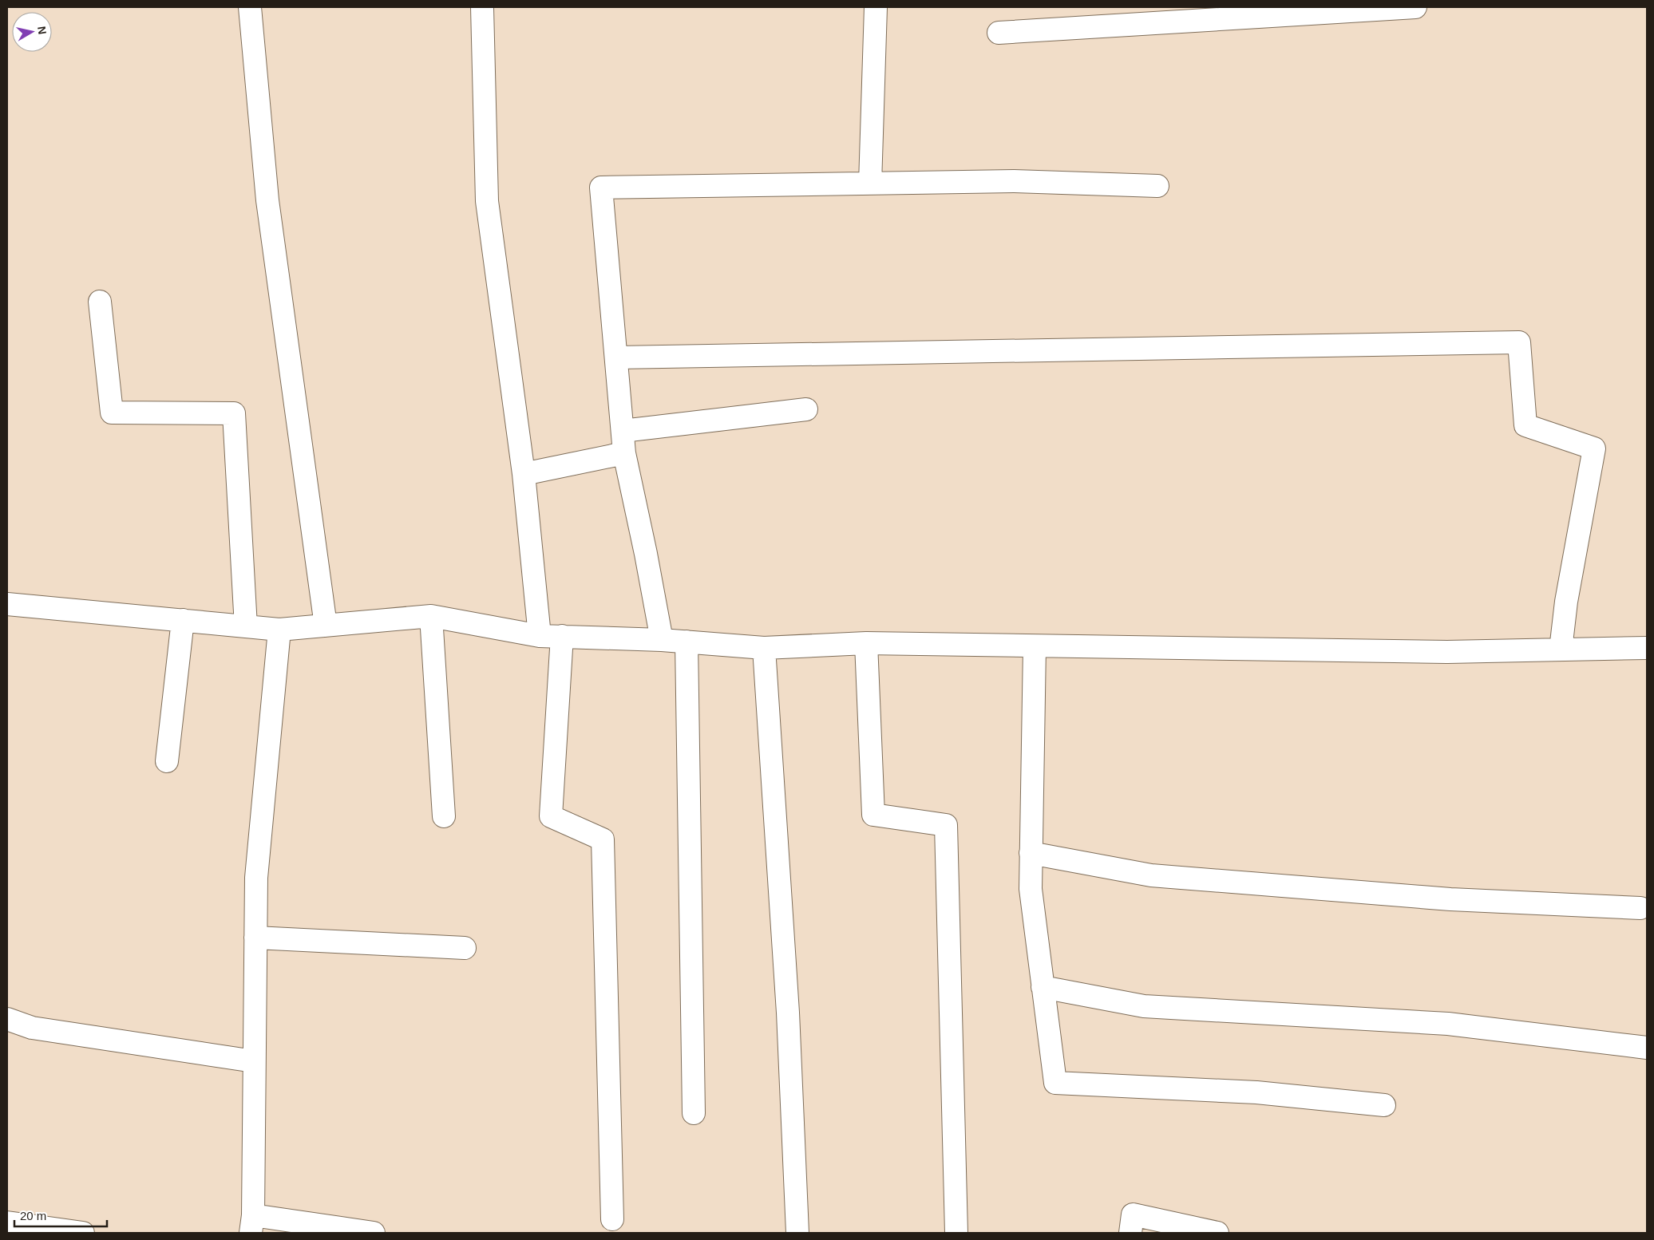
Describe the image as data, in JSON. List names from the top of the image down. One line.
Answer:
{"scale_bar":"20 m","north":"right"}
